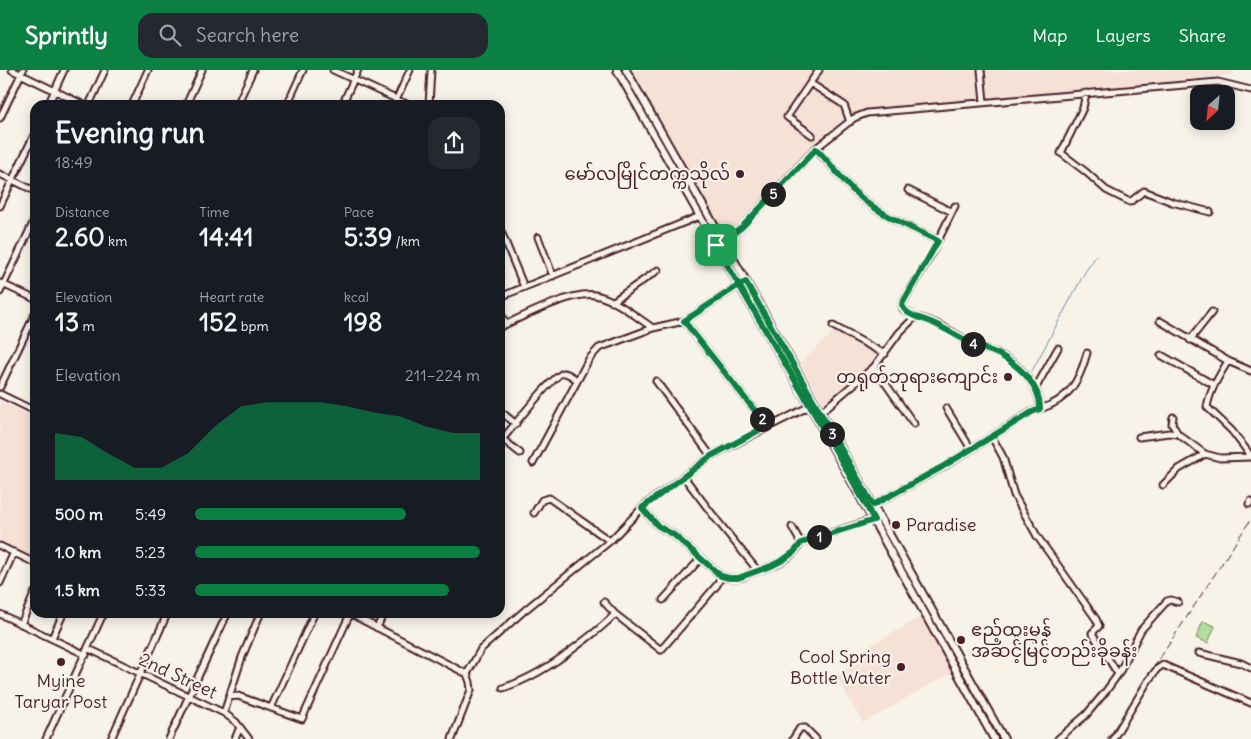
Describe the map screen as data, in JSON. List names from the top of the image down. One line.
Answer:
{"streets":{"street":["2nd Street"]},"places":["မော်လမြိုင်တက္ကသိုလ်","တရုတ်ဘုရားကျောင်း","Paradise","ဧည့်ထူးမွန် အဆင့်မြင့်တည်းခိုခန်း","Myine Taryar Post","Cool Spring Bottle Water"],"north":"bottom left","page":{"header":"Sprintly","search":"Search here","nav":["Map","Layers","Share"],"heading":["Evening run","18:49"],"pins":["5","4","2","3","1"],"stats":[["Distance","2.60 km"],["Time","14:41"],["Pace","5:39 /km"],["Elevation","13 m"],["Heart rate","152 bpm"],["kcal","198"]],"chart":["Elevation","211–224 m"],"list":[{"name":"500 m","note":"5:49"},{"name":"1.0 km","note":"5:23"},{"name":"1.5 km","note":"5:33"}]}}
